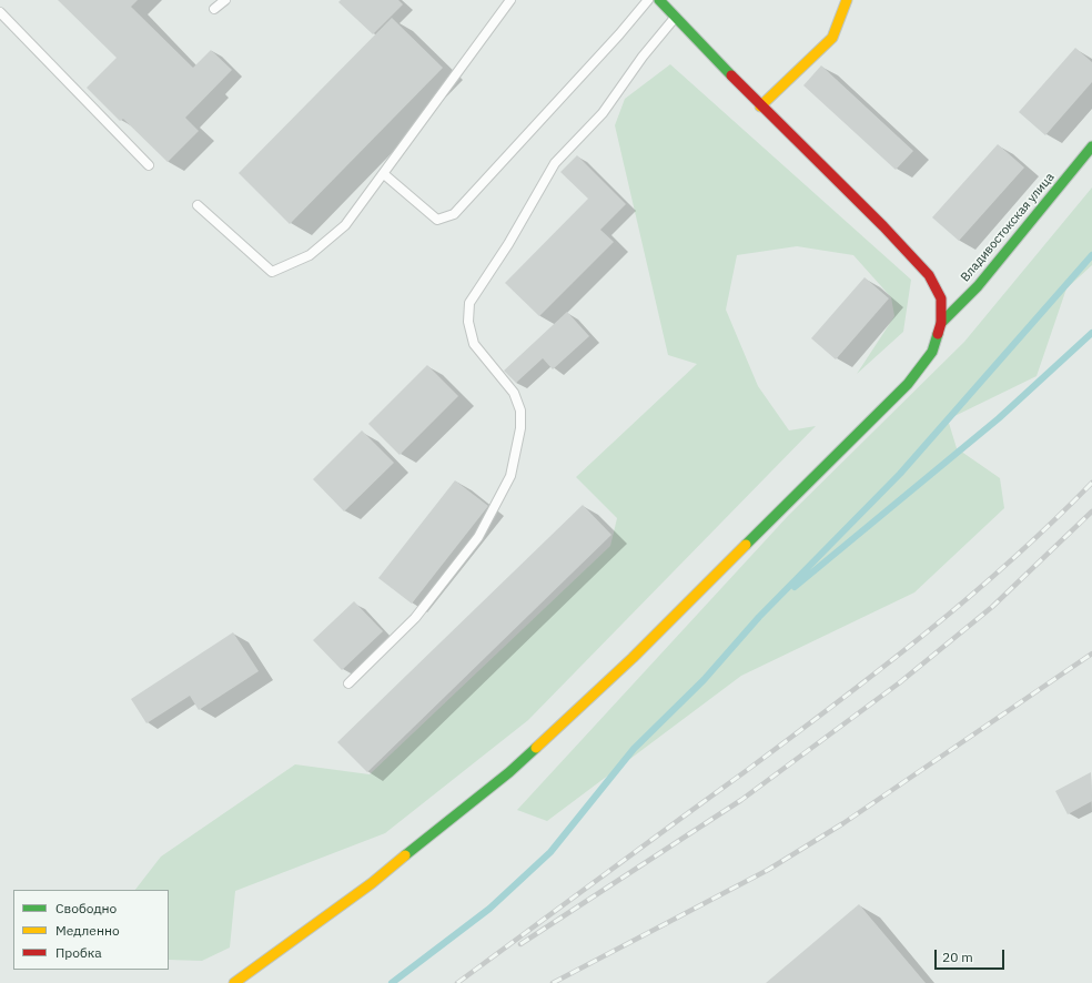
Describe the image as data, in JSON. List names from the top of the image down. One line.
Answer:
{"streets":{"street":["Владивостокская улица"]},"legend":["Свободно","Медленно","Пробка"],"scale_bar":"20 m"}
